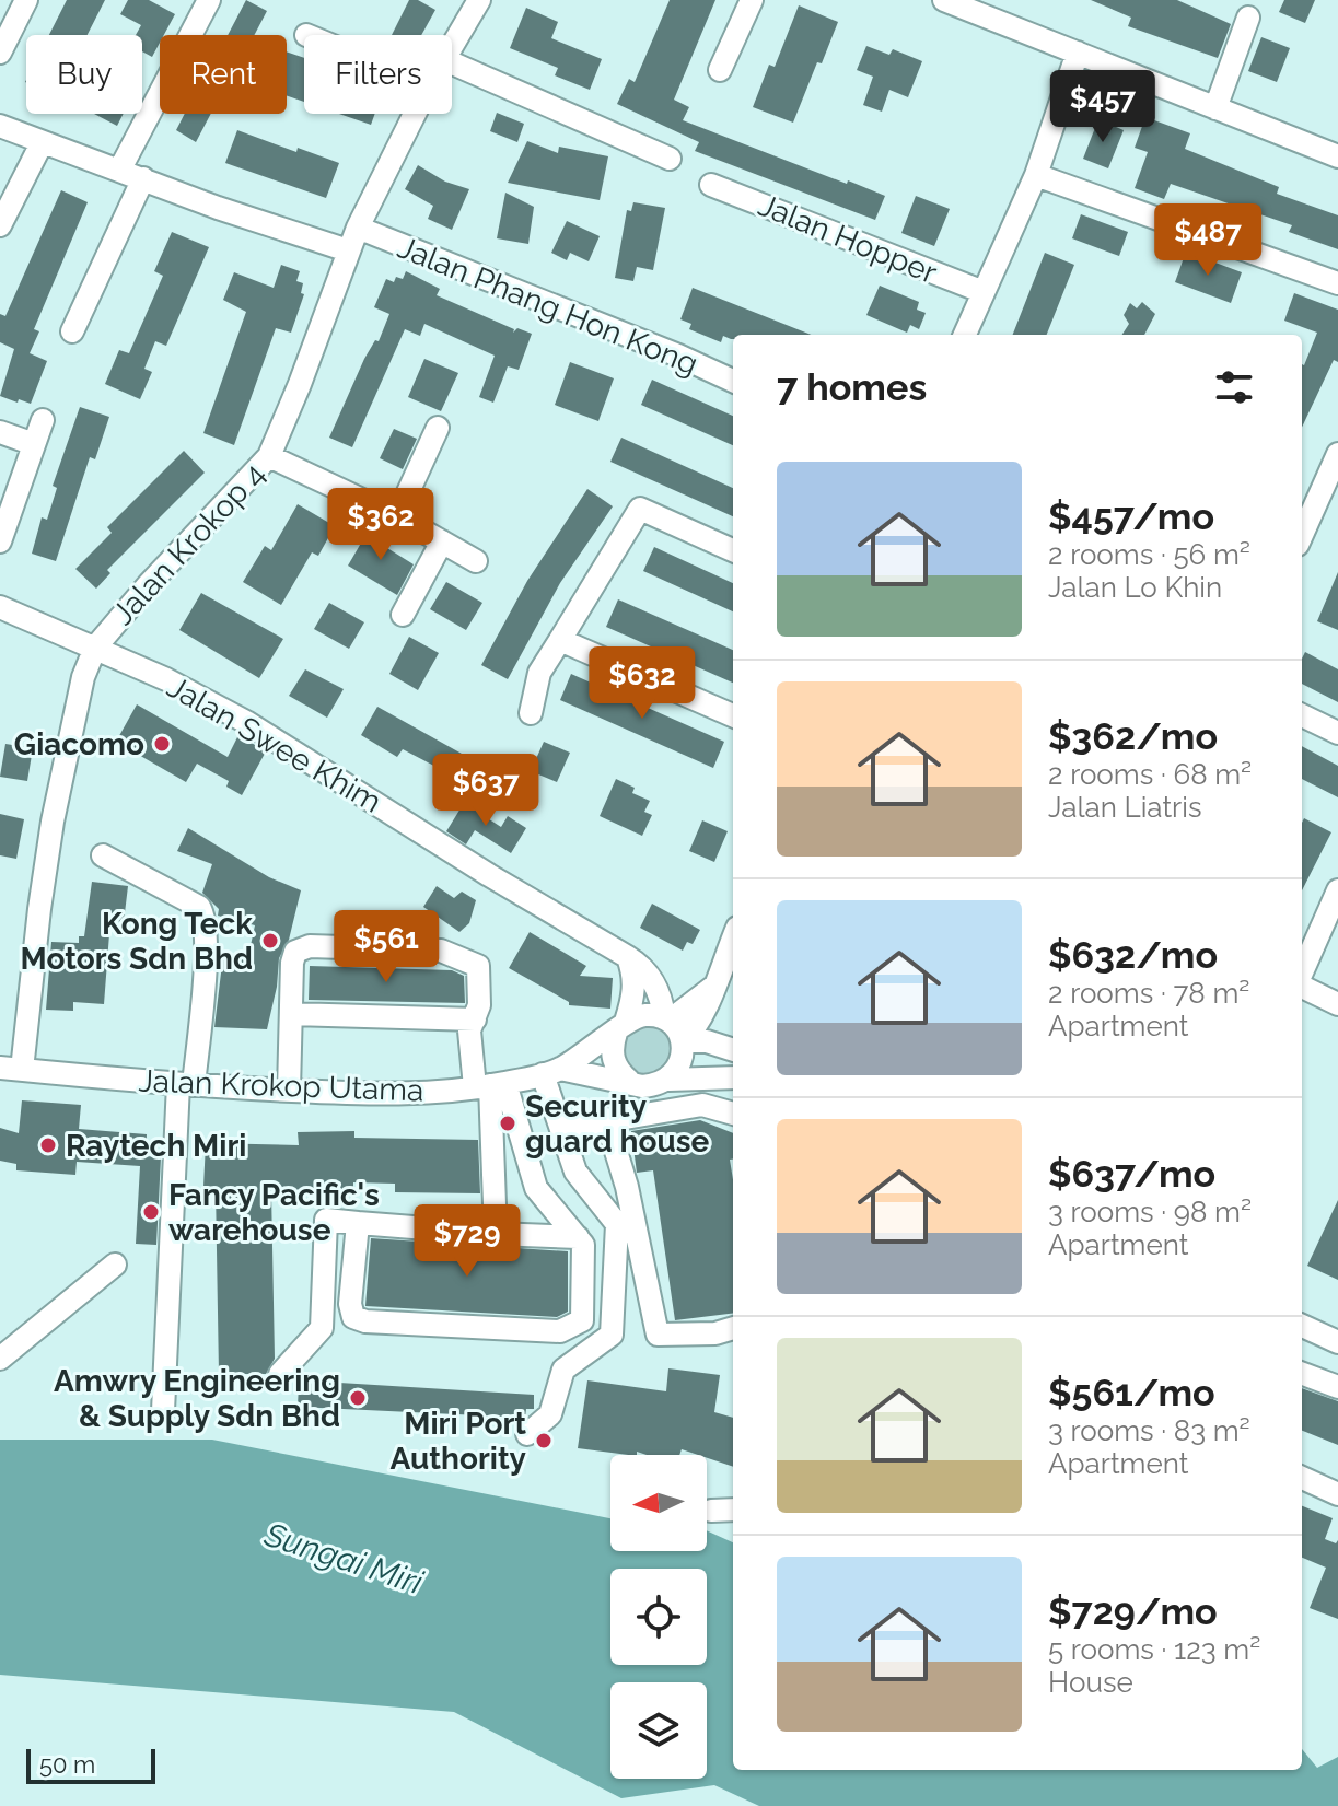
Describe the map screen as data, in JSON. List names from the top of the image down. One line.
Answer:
{"streets":{"street":["Jalan Hopper","Jalan Phang Hon Kong","Jalan Krokop 4","Jalan Swee Khim","Jalan Krokop Utama"]},"crossings":[["Jalan Phang Hon Kong","Jalan Krokop 4"],["Jalan Krokop 4","Jalan Swee Khim"],["Jalan Krokop 4","Jalan Krokop Utama"]],"water":["Sungai Miri"],"places":["Giacomo","Kong Teck Motors Sdn Bhd","Security guard house","Raytech Miri","Fancy Pacific's warehouse","Amwry Engineering & Supply Sdn Bhd","Miri Port Authority"],"scale_bar":"50 m","north":"left","page":{"chip":["Buy","Rent","Filters"],"price":["$457","$487","$362","$632","$637","$561","$729"],"heading":"7 homes","list":[{"name":"$457/mo","note":"2 rooms · 56 m² · Jalan Lo Khin"},{"name":"$362/mo","note":"2 rooms · 68 m² · Jalan Liatris"},{"name":"$632/mo","note":"2 rooms · 78 m² · Apartment"},{"name":"$637/mo","note":"3 rooms · 98 m² · Apartment"},{"name":"$561/mo","note":"3 rooms · 83 m² · Apartment"},{"name":"$729/mo","note":"5 rooms · 123 m² · House"}],"scale":"50 m"}}
